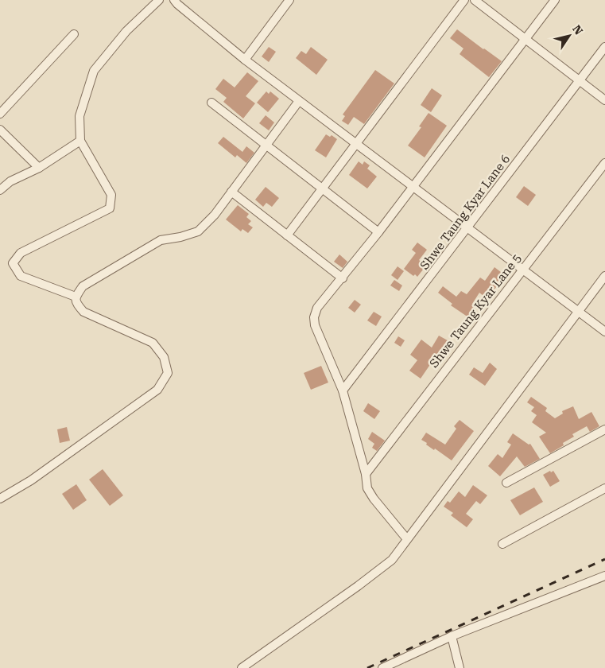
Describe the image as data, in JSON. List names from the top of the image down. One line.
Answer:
{"streets":{"street":["Shwe Taung Kyar Lane 6","Shwe Taung Kyar Lane 5"]},"north":"top right"}
